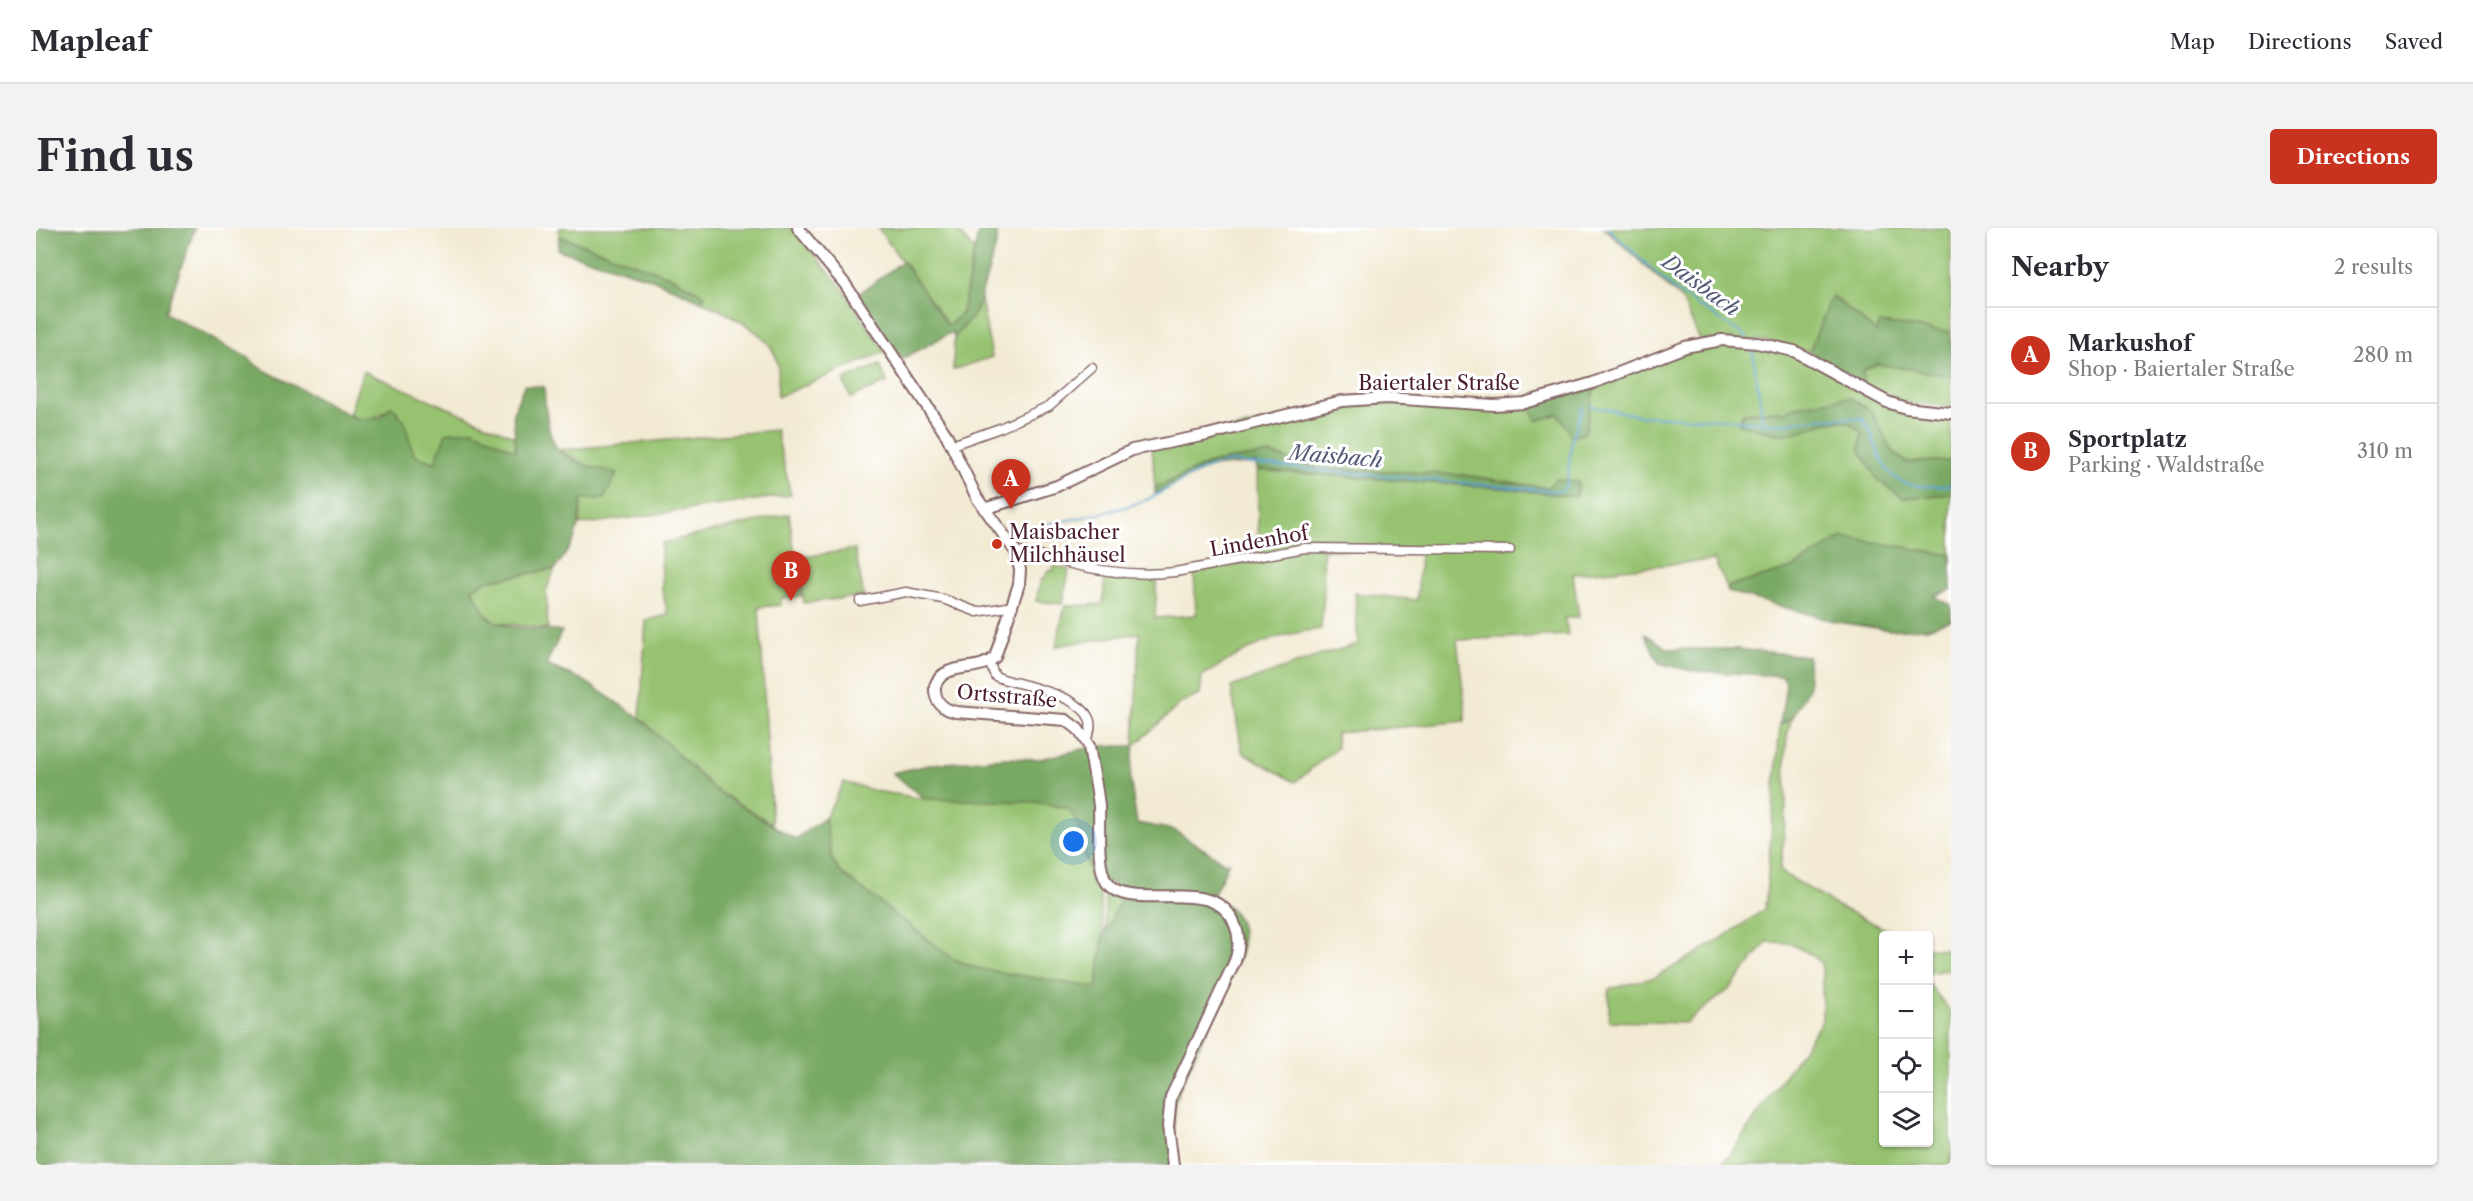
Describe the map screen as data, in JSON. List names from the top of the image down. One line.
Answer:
{"streets":{"street":["Baiertaler Straße","Lindenhof","Ortsstraße"]},"crossings":[["Lindenhof","Ortsstraße"]],"water":["Daisbach","Maisbach"],"places":["Maisbacher Milchhäusel"],"page":{"header":"Mapleaf","nav":["Map","Directions","Saved"],"buttons":"Directions","title":"Find us","heading":["Nearby","2 results"],"list":[{"mark":"A","name":"Markushof","note":"Shop · Baiertaler Straße","value":"280 m"},{"mark":"B","name":"Sportplatz","note":"Parking · Waldstraße","value":"310 m"}],"pins":["A","B"],"map_buttons":["+","−"]}}
